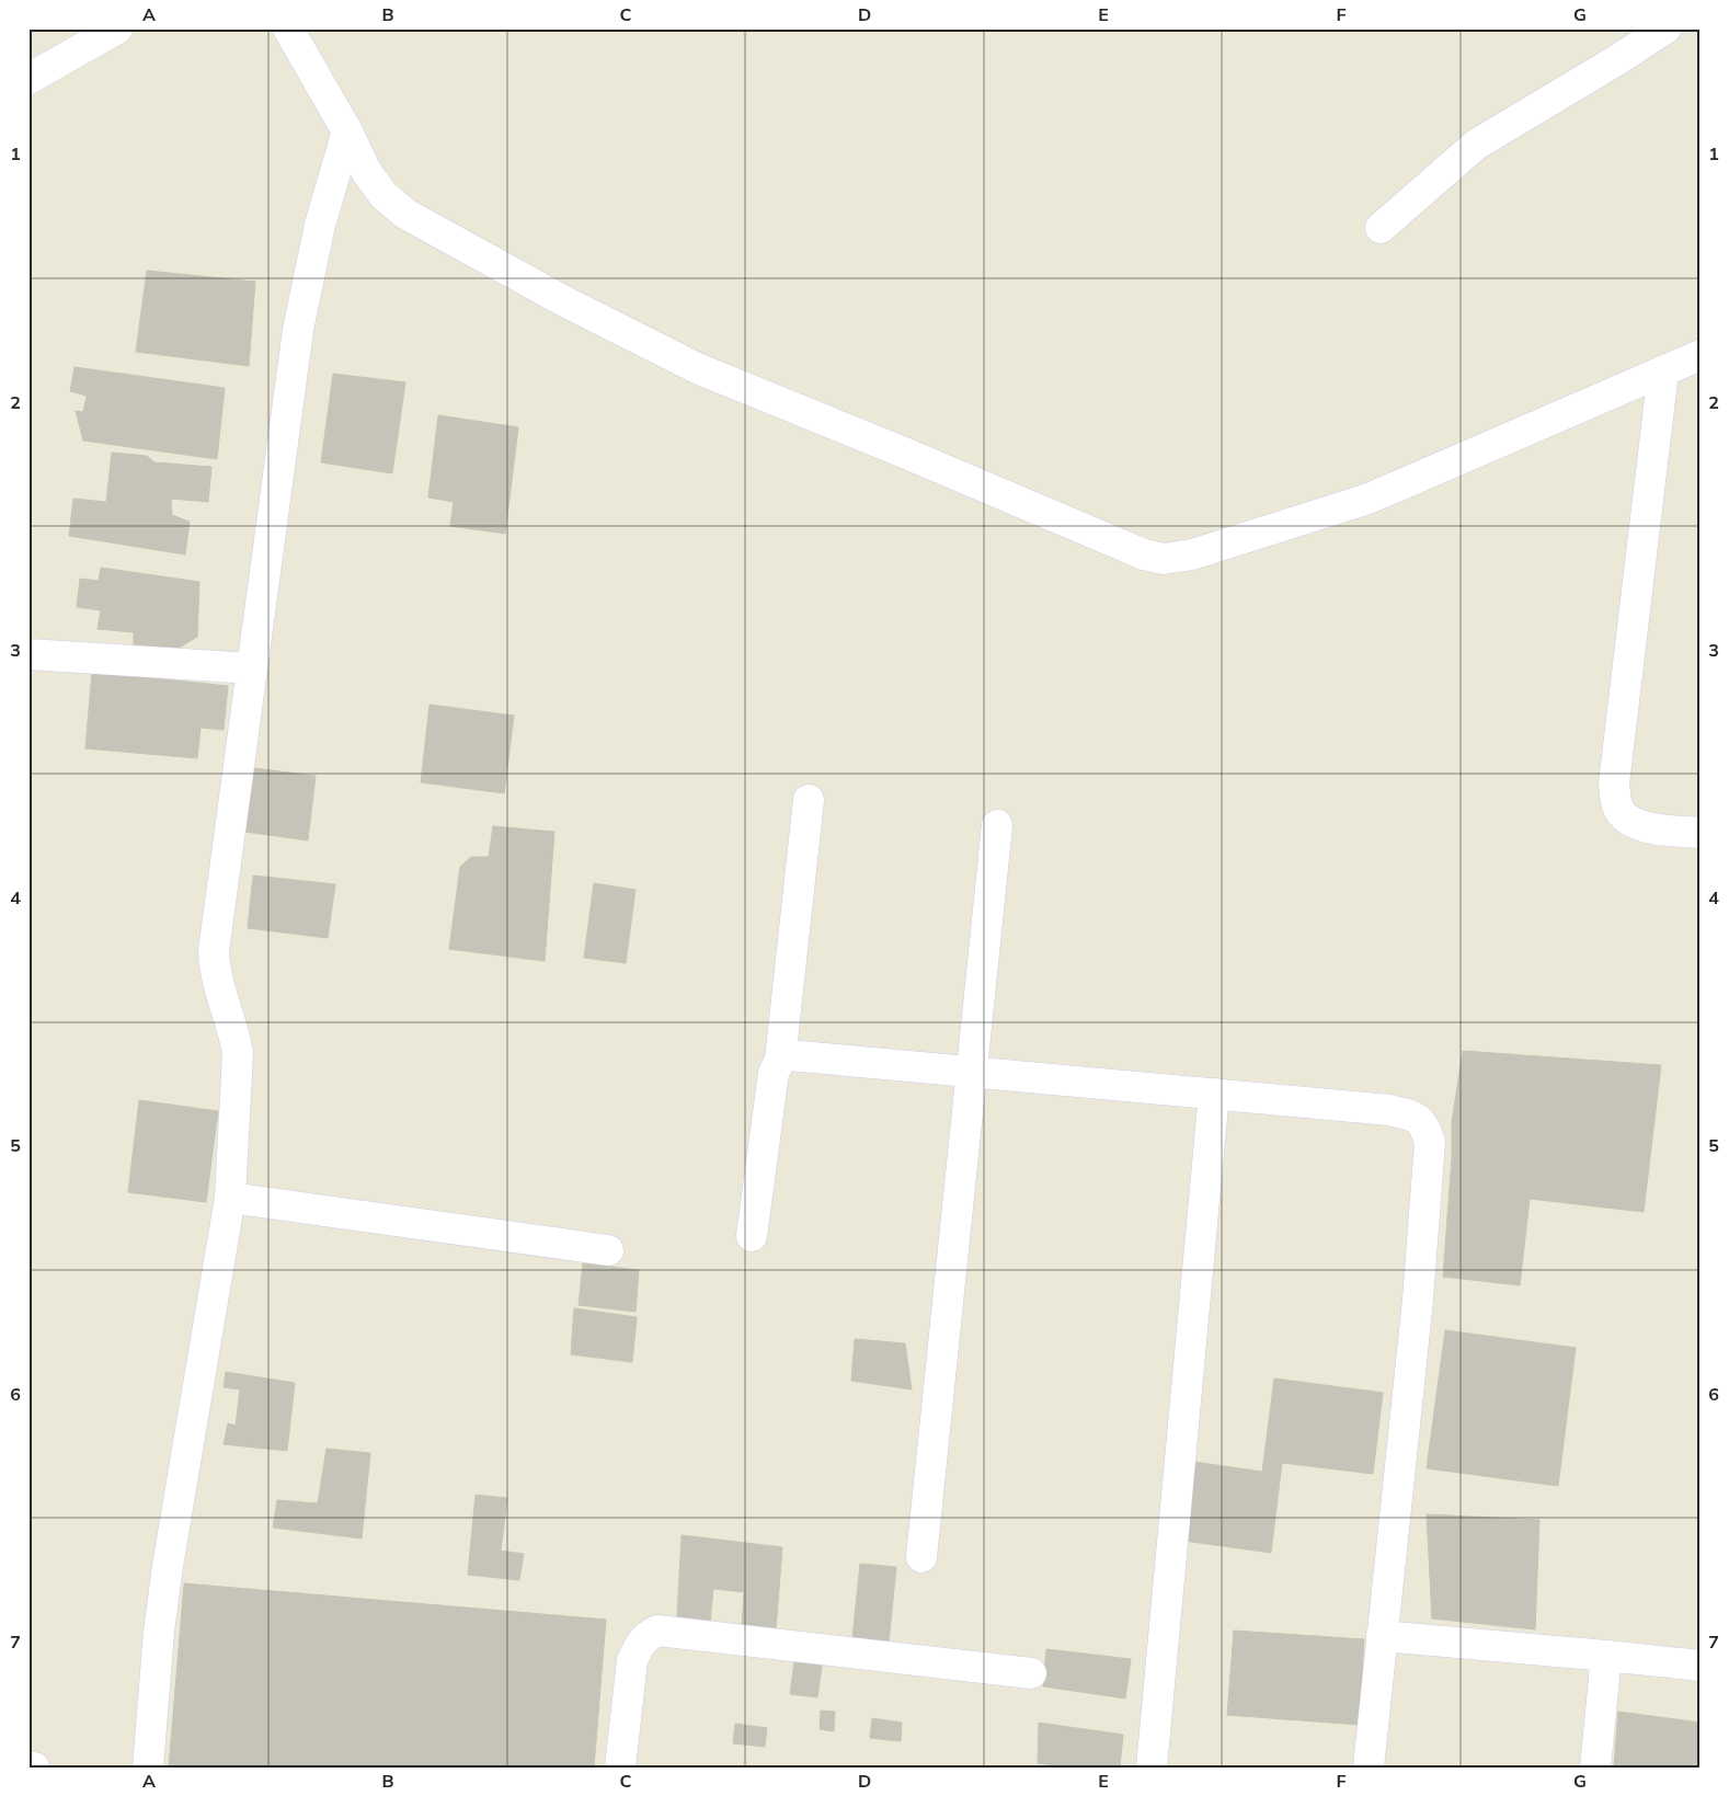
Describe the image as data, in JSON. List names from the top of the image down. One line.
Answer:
{"grid":{"columns":["A","B","C","D","E","F","G"],"rows":["1","2","3","4","5","6","7"]}}
